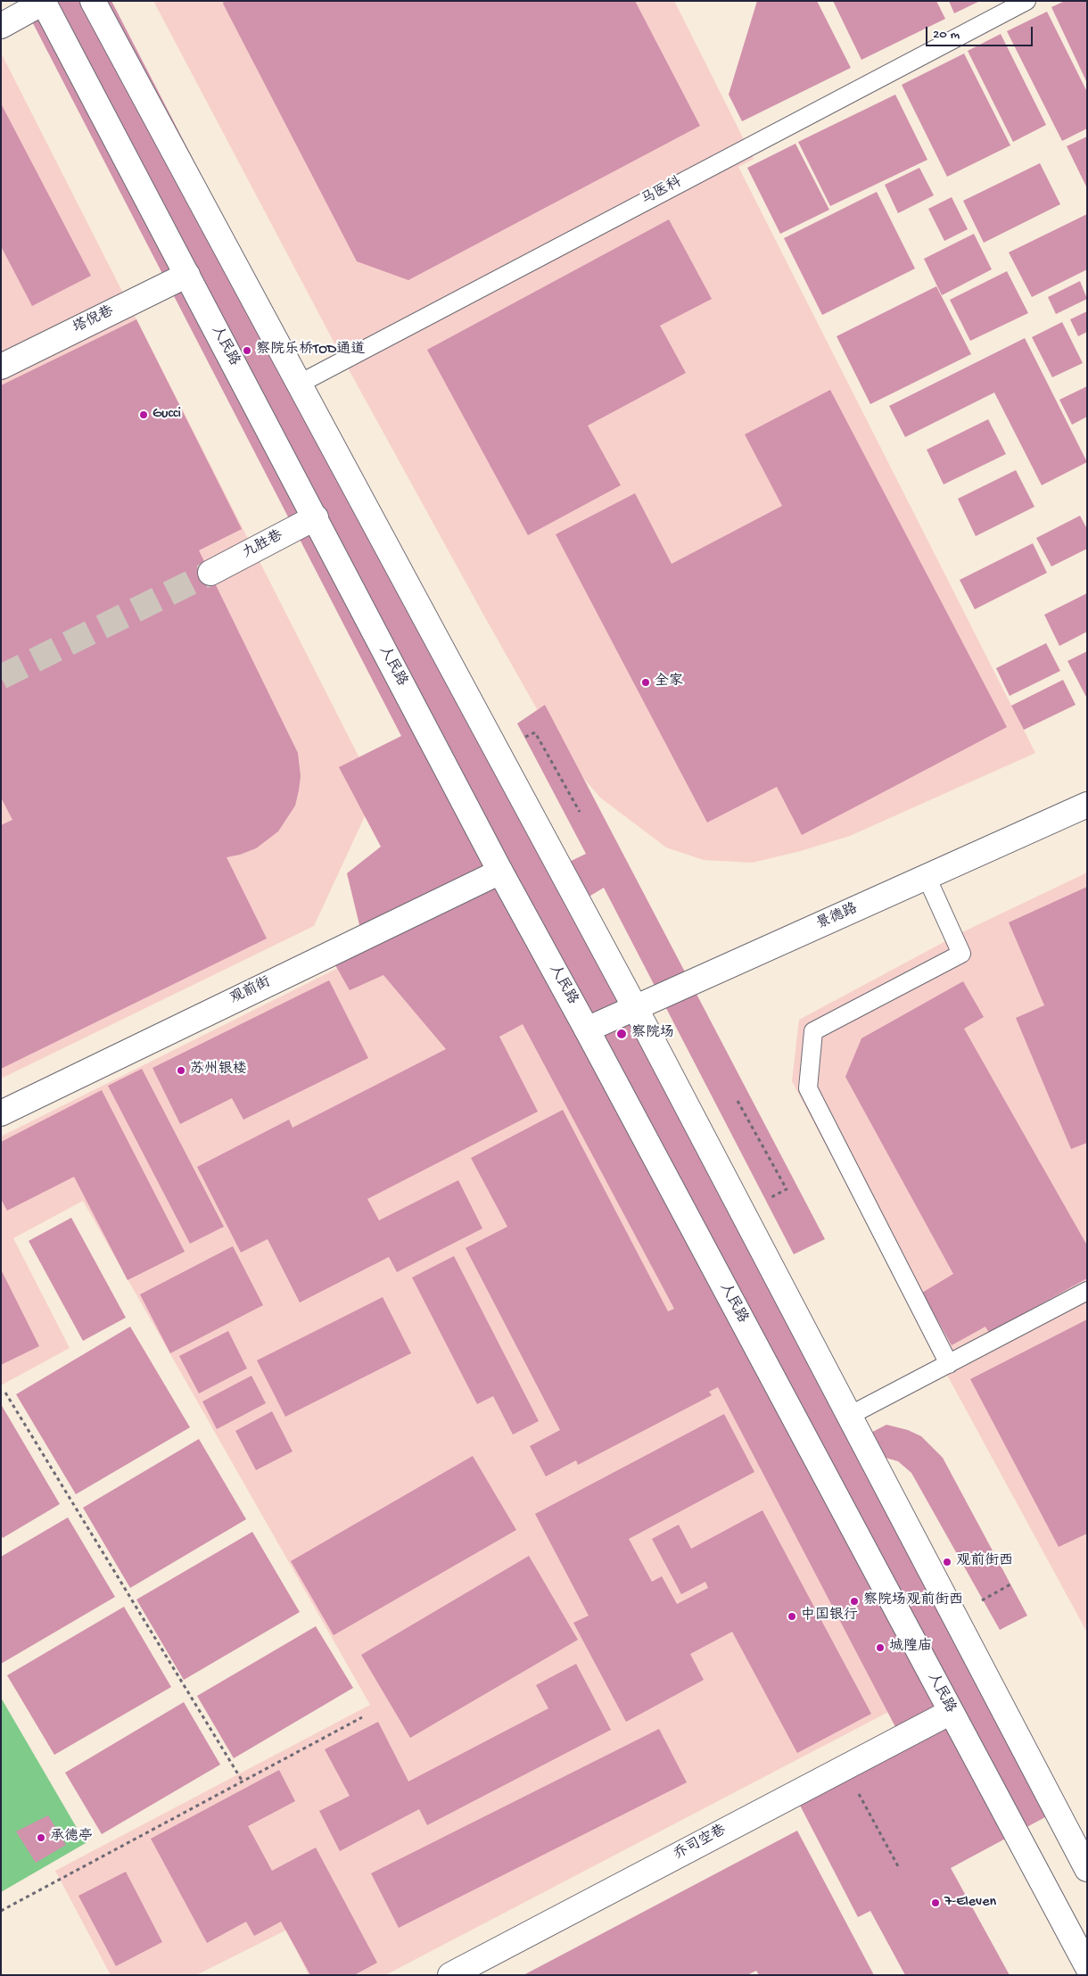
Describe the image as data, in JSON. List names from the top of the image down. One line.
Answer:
{"streets":{"main road":["塔倪巷","人民路","九胜巷","景德路","观前街","乔司空巷"],"lane":["马医科"]},"crossings":[["塔倪巷","人民路"],["人民路","九胜巷"],["人民路","景德路"],["人民路","观前街"],["人民路","乔司空巷"]],"places":["察院乐桥TOD通道","Gucci","全家","察院场","苏州银楼","观前街西","察院场观前街西","中国银行","城隍庙","承德亭","7-Eleven"],"scale_bar":"20 m"}
